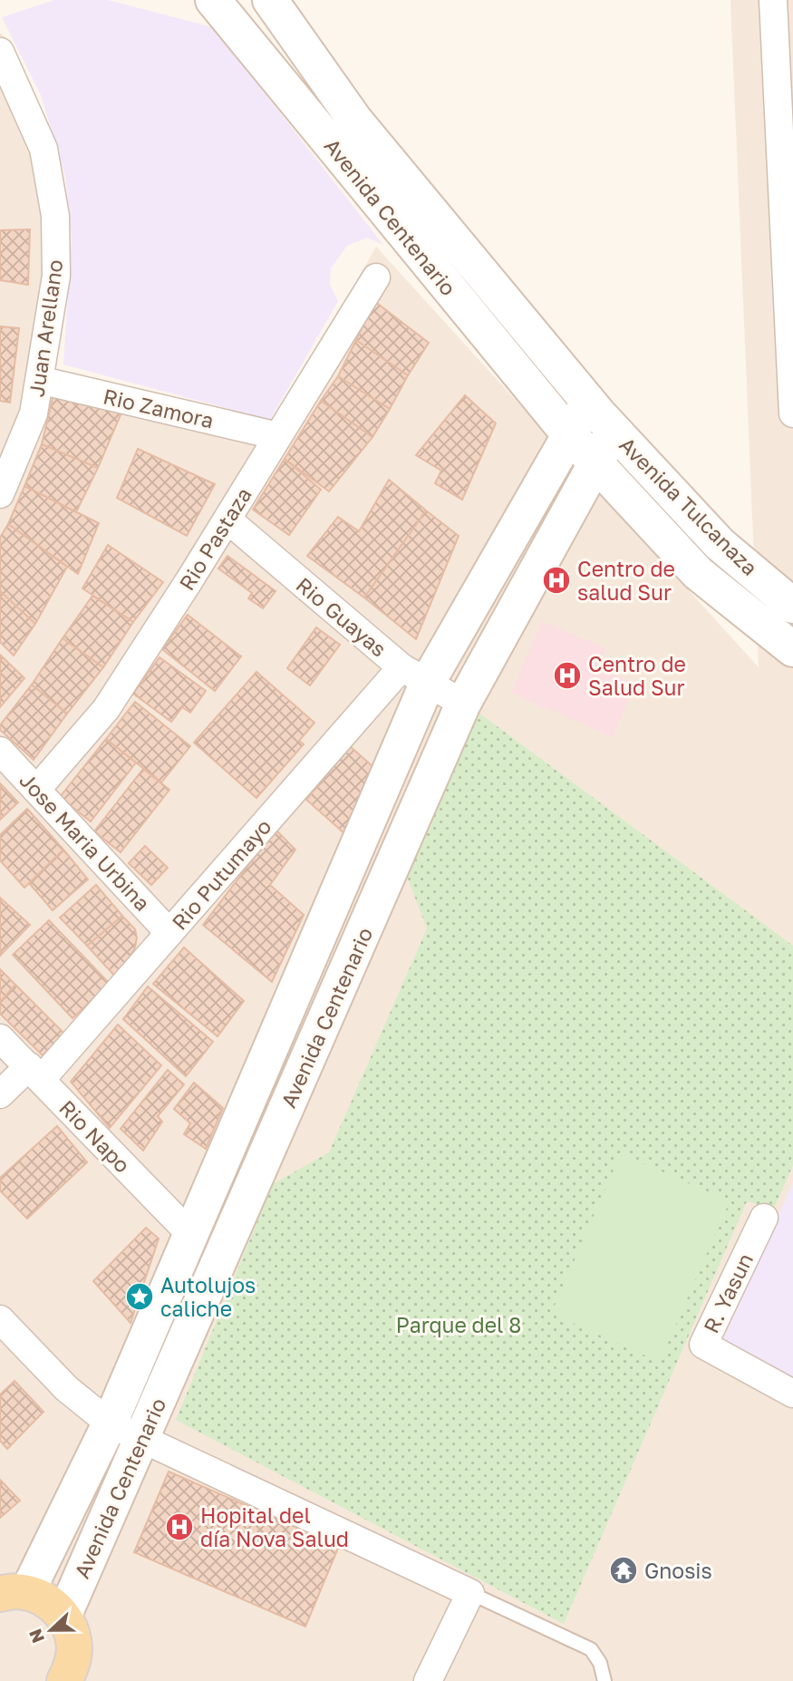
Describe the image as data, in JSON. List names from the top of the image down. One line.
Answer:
{"streets":{"street":["Avenida Centenario","Juan Arellano","Rio Zamora","Avenida Tulcanaza","Rio Pastaza","Rio Guayas","Jose Maria Urbina","Rio Putumayo","Rio Napo","R. Yasun"]},"crossings":[["Avenida Centenario","Avenida Tulcanaza"],["Avenida Centenario","Rio Guayas"],["Avenida Centenario","Rio Putumayo"],["Avenida Centenario","Rio Napo"],["Juan Arellano","Rio Zamora"],["Rio Zamora","Rio Pastaza"],["Rio Pastaza","Rio Guayas"],["Rio Pastaza","Jose Maria Urbina"],["Rio Guayas","Rio Putumayo"],["Jose Maria Urbina","Rio Putumayo"],["Rio Putumayo","Rio Napo"]],"parks":["Parque del 8"],"places":{"hospital":["Centro de salud Sur","Centro de Salud Sur","Hopital del día Nova Salud"],"place":["Autolujos caliche"],"temple":["Gnosis"]},"north":"left"}
